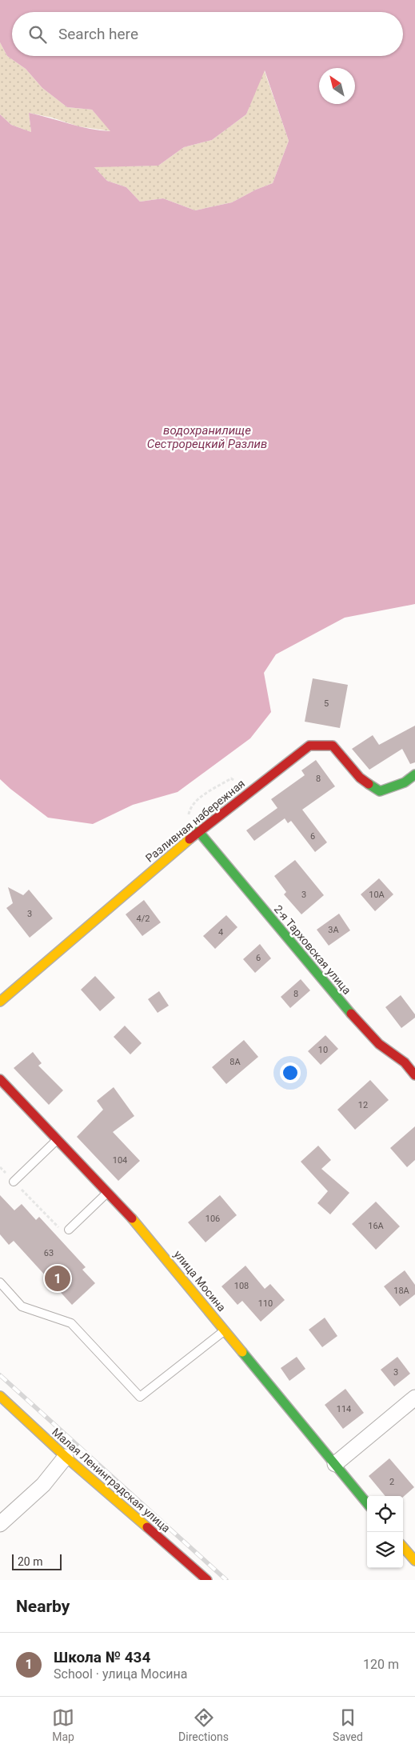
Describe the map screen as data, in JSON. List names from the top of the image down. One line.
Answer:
{"streets":{"street":["Разливная набережная","2-я Тарховская улица","улица Мосина","Малая Ленинградская улица"]},"crossings":[["Разливная набережная","2-я Тарховская улица"]],"water":["водохранилище Сестрорецкий Разлив"],"house_numbers":["5","8","6","3","10А","3","4/2","3А","4","6","8","10","8А","12","104","106","16А","63","108","18А","110","3","114","2"],"scale_bar":"20 m","north":"top left","page":{"search":"Search here","pins":"1","scale":"20 m","heading":"Nearby","list":[{"mark":"1","name":"Школа № 434","note":"School · улица Мосина","value":"120 m"}],"nav":["Map","Directions","Saved"]}}
